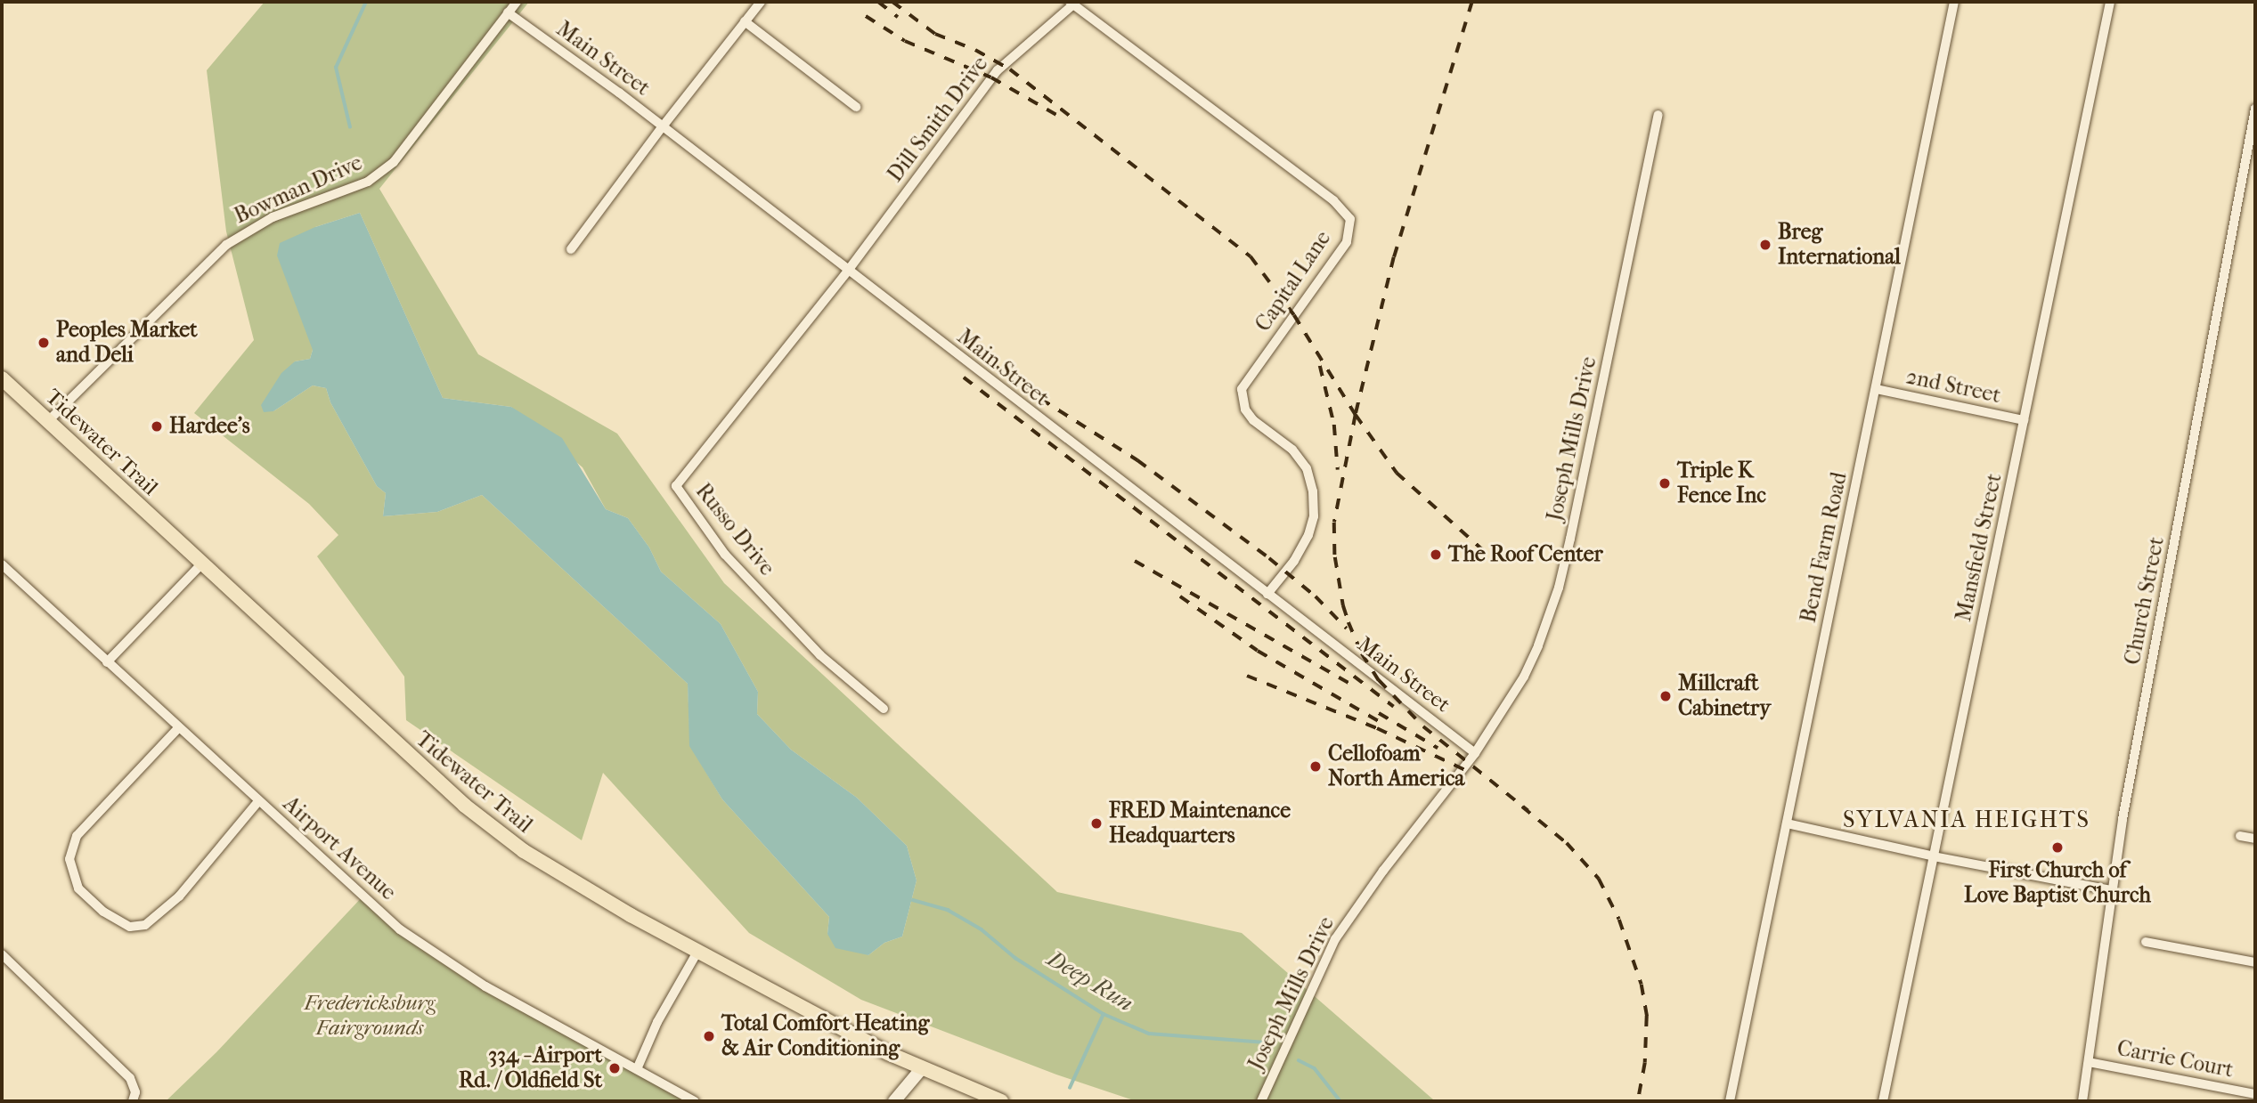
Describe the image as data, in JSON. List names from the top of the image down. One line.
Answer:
{"streets":{"main road":["Tidewater Trail"],"street":["Main Street","Dill Smith Drive","Bowman Drive","Capital Lane","2nd Street","Joseph Mills Drive","Russo Drive","Bend Farm Road","Mansfield Street","Church Street","Airport Avenue","Carrie Court"]},"crossings":[["Main Street","Dill Smith Drive"],["Main Street","Bowman Drive"],["Main Street","Capital Lane"],["Main Street","Joseph Mills Drive"],["Main Street","Russo Drive"],["Dill Smith Drive","Capital Lane"],["Dill Smith Drive","Russo Drive"],["Bowman Drive","Tidewater Trail"],["2nd Street","Bend Farm Road"],["2nd Street","Mansfield Street"],["Church Street","Carrie Court"]],"districts":["SYLVANIA HEIGHTS"],"water":["Deep Run"],"parks":["Fredericksburg Fairgrounds"],"places":["Breg International","Peoples Market and Deli","Hardee's","Triple K Fence Inc","The Roof Center","Millcraft Cabinetry","Cellofoam North America","FRED Maintenance Headquarters","First Church of Love Baptist Church","Total Comfort Heating & Air Conditioning","334 - Airport Rd. / Oldfield St"]}
